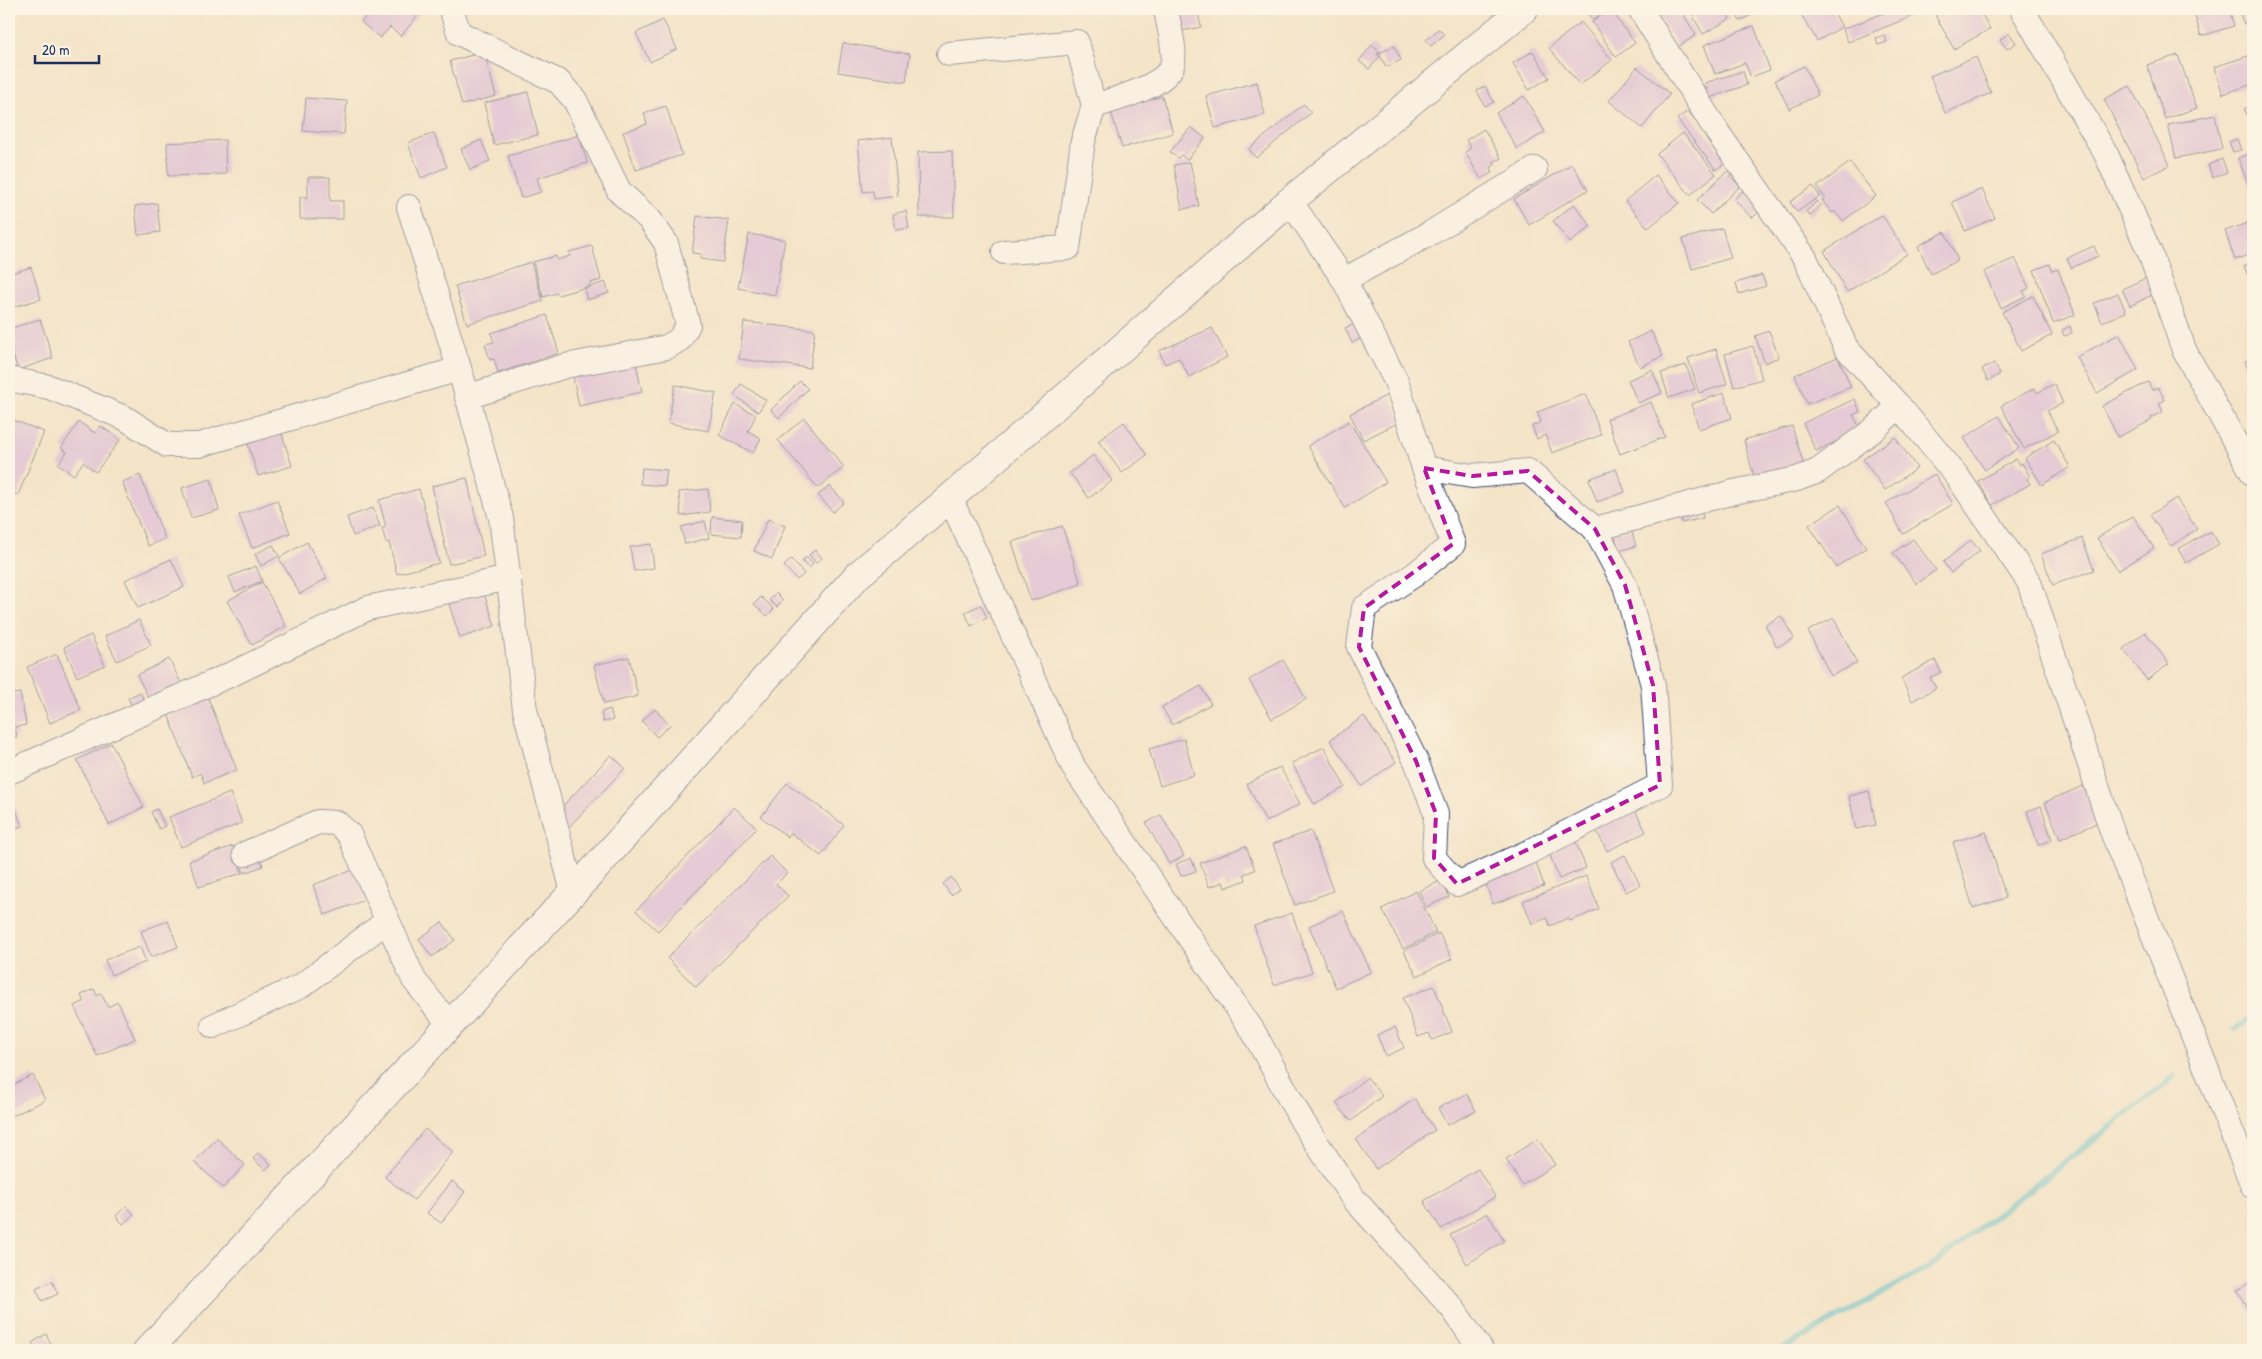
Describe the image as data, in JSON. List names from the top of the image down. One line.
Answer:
{"scale_bar":"20 m"}
